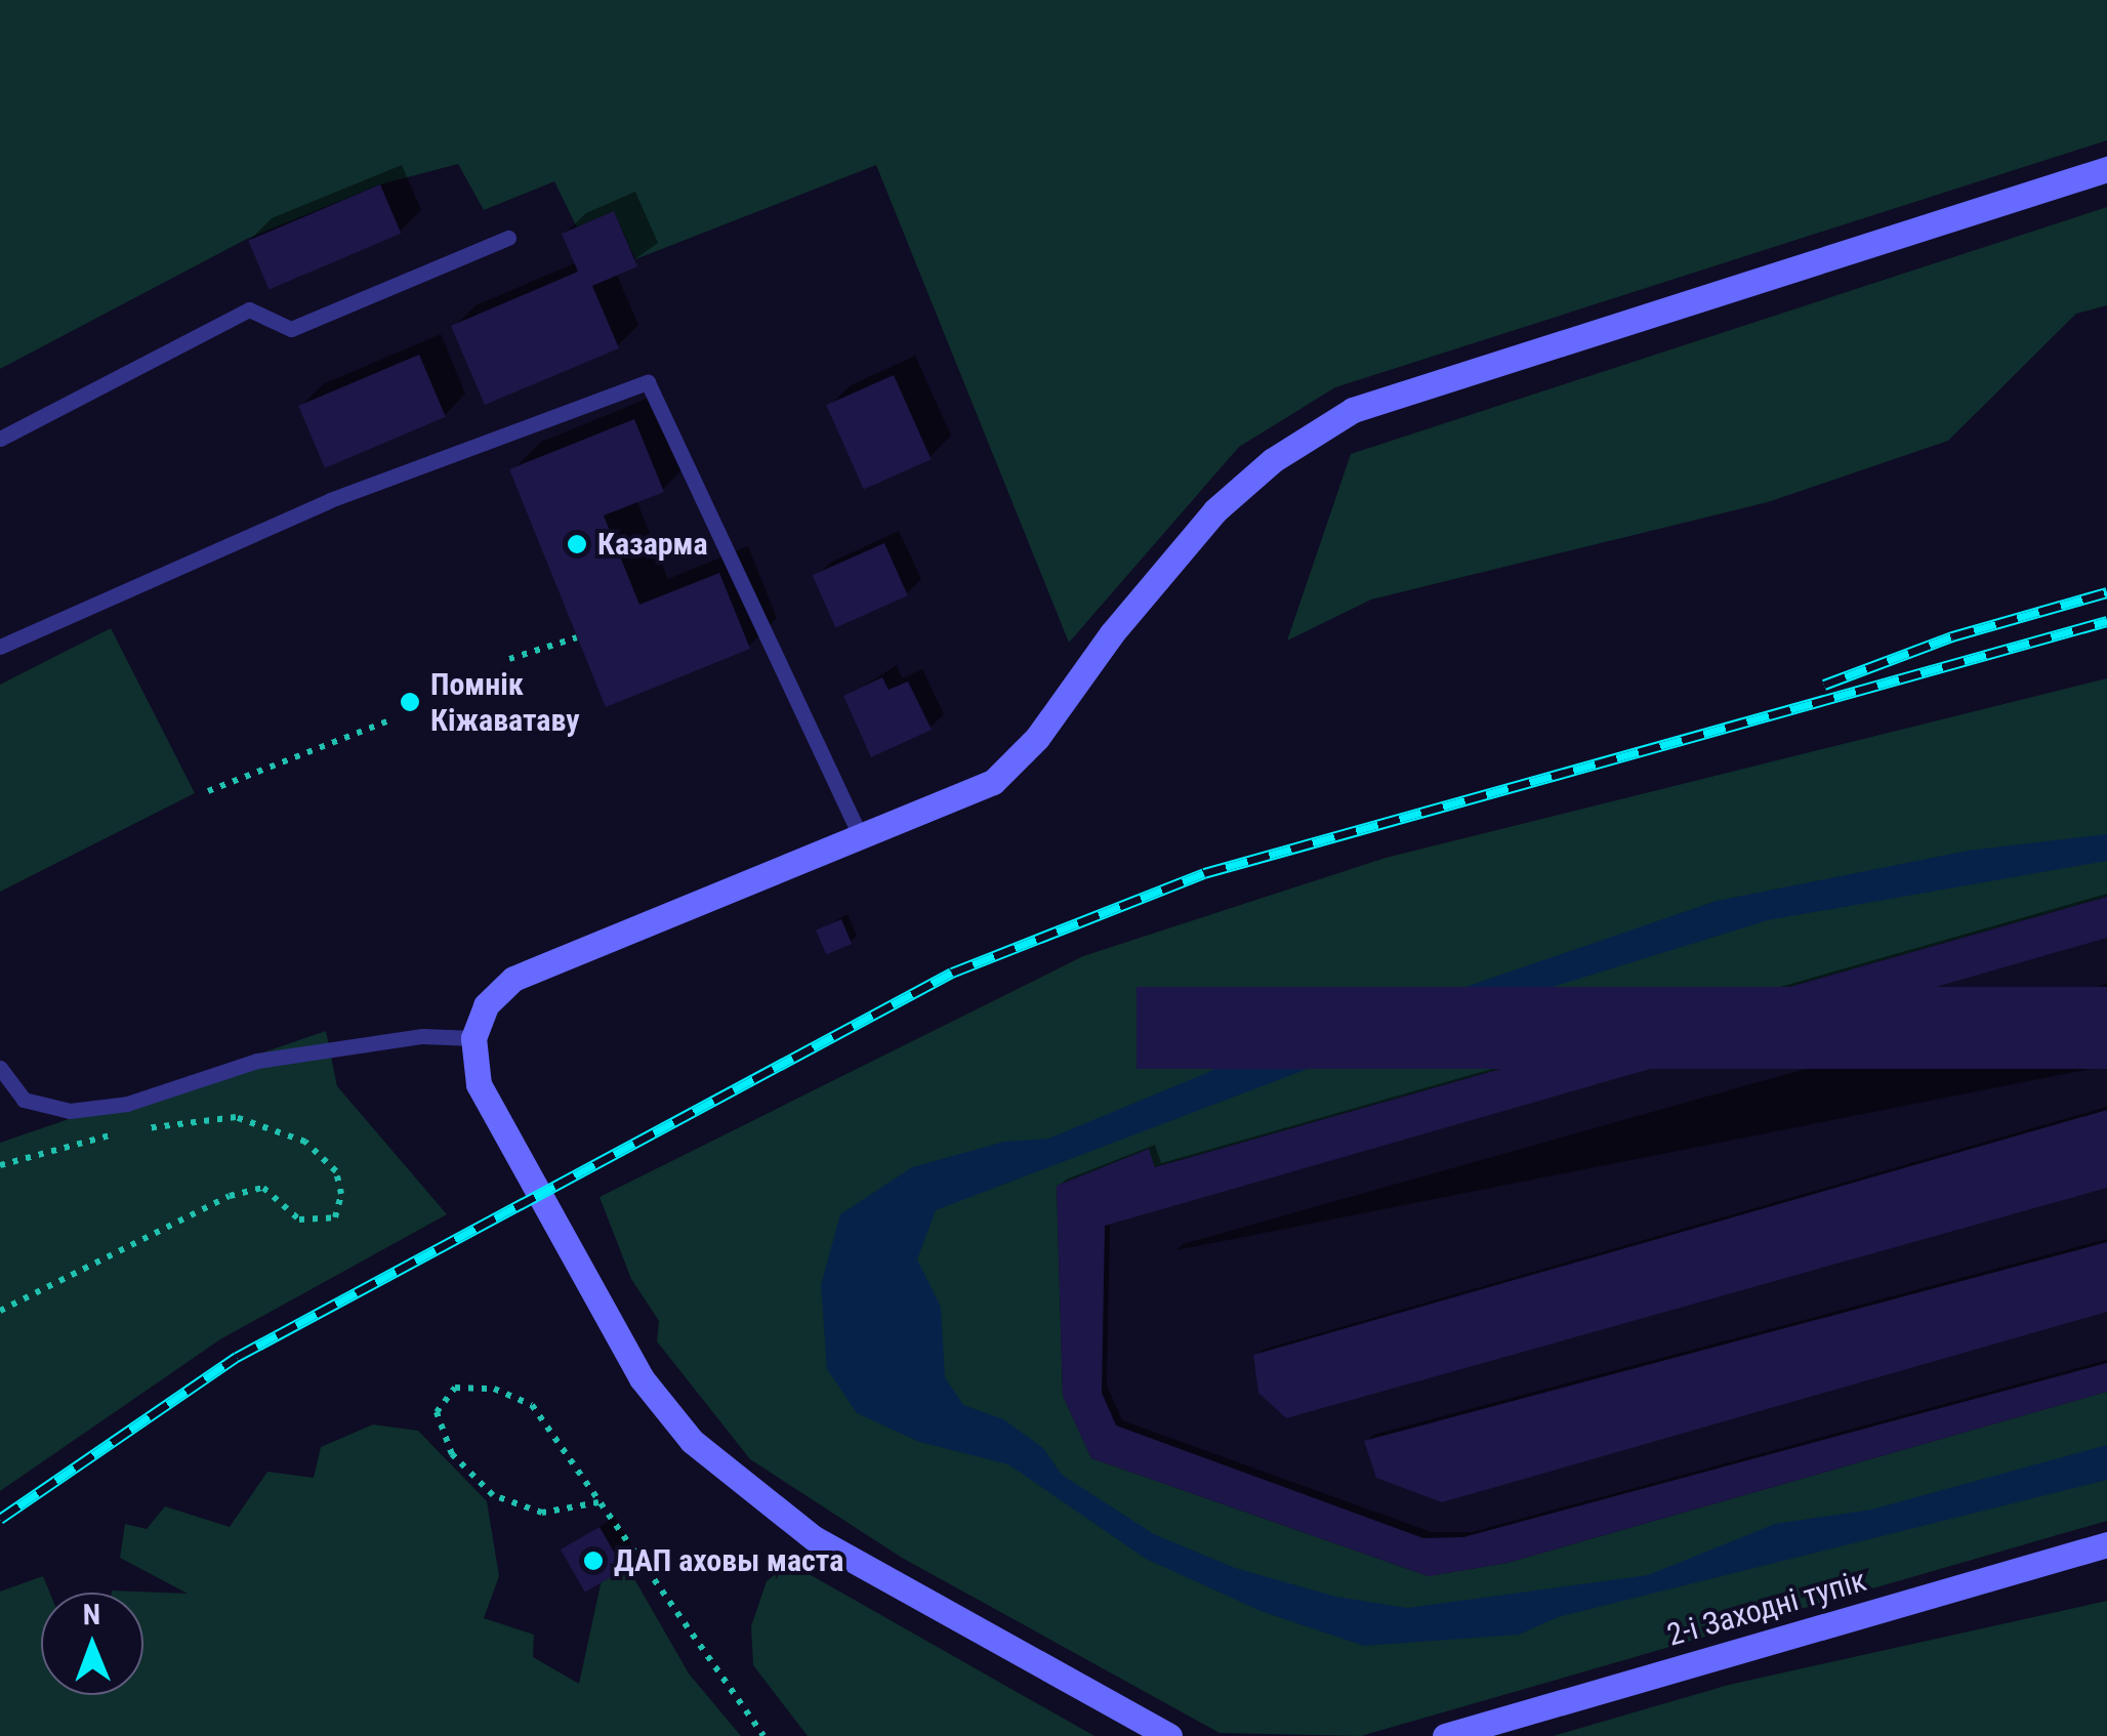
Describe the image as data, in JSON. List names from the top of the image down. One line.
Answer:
{"streets":{"main road":["2-і Заходні тупік"]},"places":["Казарма","Помнік Кіжаватаву","ДАП аховы маста"],"north":"top"}
